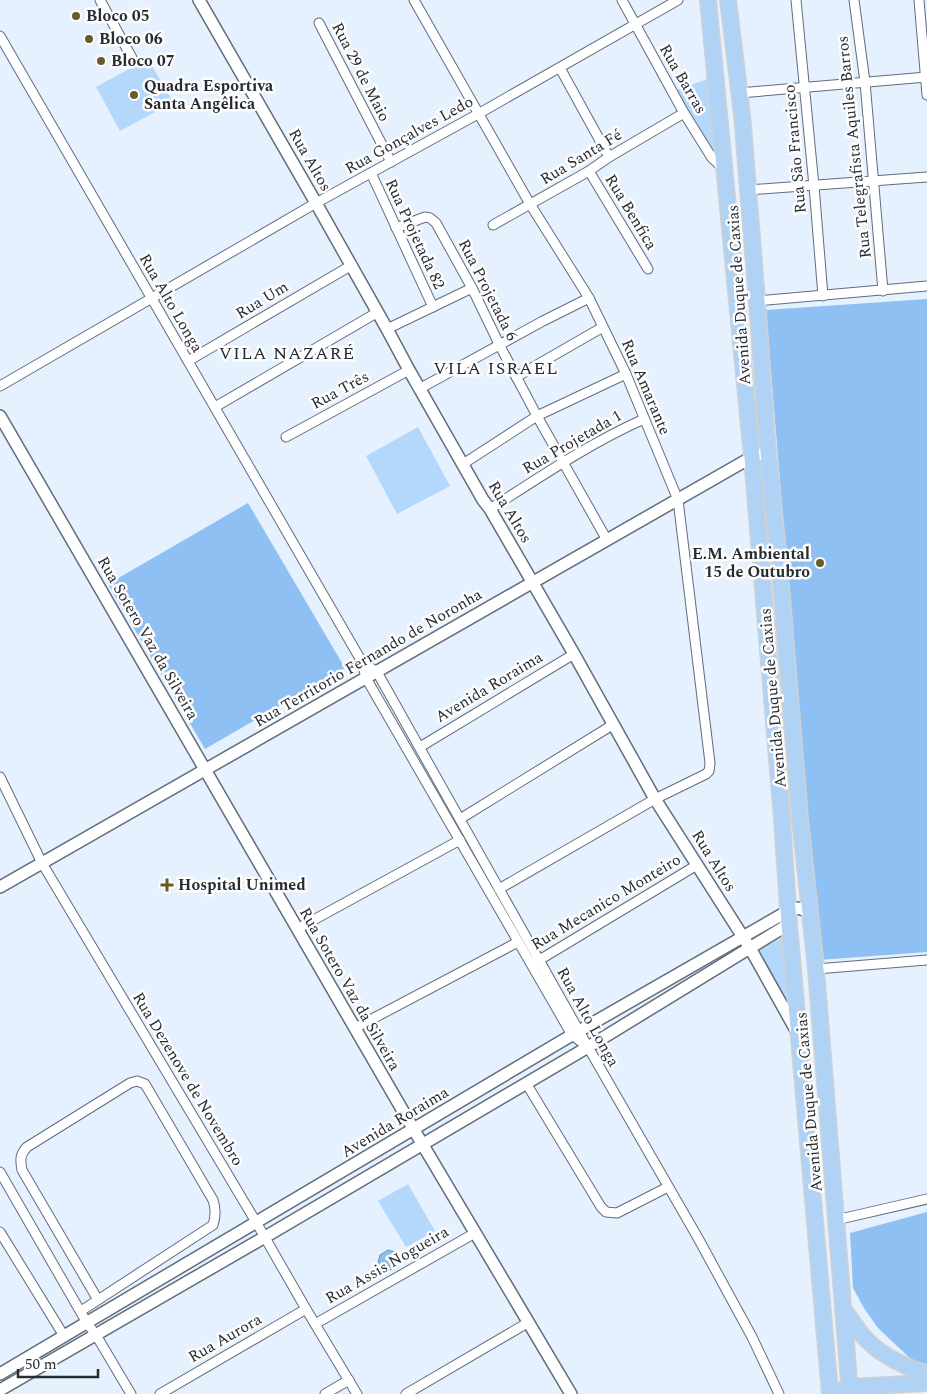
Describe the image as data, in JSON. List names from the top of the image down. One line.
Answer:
{"streets":{"main road":["Avenida Duque de Caxias"],"street":["Rua 29 de Maio","Rua Barras","Rua Gonçalves Ledo","Rua Telegrafista Aquiles Barros","Rua São Francisco","Rua Santa Fé","Rua Altos","Rua Benfica","Rua Projetada 82","Rua Projetada 6","Rua Um","Rua Alto Longa","Rua Amarante","Rua Três","Rua Projetada 1","Rua Sotero Vaz da Silveira","Rua Territorio Fernando de Noronha","Avenida Roraima","Rua Mecanico Monteiro","Rua Dezenove de Novembro","Rua Assis Nogueira","Rua Aurora"]},"crossings":[["Rua 29 de Maio","Rua Gonçalves Ledo"],["Rua Barras","Rua Gonçalves Ledo"],["Rua Barras","Rua Santa Fé"],["Rua Barras","Avenida Duque de Caxias"],["Rua Gonçalves Ledo","Rua Altos"],["Rua Gonçalves Ledo","Rua Benfica"],["Rua Gonçalves Ledo","Rua Projetada 82"],["Rua Gonçalves Ledo","Rua Alto Longa"],["Rua Gonçalves Ledo","Rua Amarante"],["Rua Santa Fé","Rua Benfica"],["Rua Santa Fé","Rua Amarante"],["Rua Altos","Avenida Duque de Caxias"],["Rua Altos","Rua Um"],["Rua Altos","Rua Amarante"],["Rua Altos","Rua Três"],["Rua Altos","Rua Projetada 1"],["Rua Altos","Rua Territorio Fernando de Noronha"],["Rua Altos","Avenida Roraima"],["Rua Altos","Rua Mecanico Monteiro"],["Rua Projetada 82","Rua Projetada 6"],["Rua Projetada 6","Rua Projetada 1"],["Rua Projetada 6","Rua Territorio Fernando de Noronha"],["Avenida Duque de Caxias","Rua Territorio Fernando de Noronha"],["Avenida Duque de Caxias","Avenida Roraima"],["Rua Um","Rua Alto Longa"],["Rua Alto Longa","Rua Territorio Fernando de Noronha"],["Rua Alto Longa","Avenida Roraima"],["Rua Alto Longa","Rua Mecanico Monteiro"],["Rua Amarante","Rua Projetada 1"],["Rua Amarante","Rua Territorio Fernando de Noronha"],["Rua Sotero Vaz da Silveira","Rua Territorio Fernando de Noronha"],["Rua Sotero Vaz da Silveira","Avenida Roraima"],["Rua Sotero Vaz da Silveira","Rua Assis Nogueira"],["Rua Territorio Fernando de Noronha","Rua Dezenove de Novembro"],["Avenida Roraima","Rua Dezenove de Novembro"],["Rua Dezenove de Novembro","Rua Assis Nogueira"],["Rua Dezenove de Novembro","Rua Aurora"]],"districts":["VILA NAZARÉ","VILA ISRAEL"],"places":{"other":["Bloco 05","Bloco 06","Bloco 07","Quadra Esportiva Santa Angêlica","E.M. Ambiental 15 de Outubro"],"health":["Hospital Unimed"]},"scale_bar":"50 m"}
